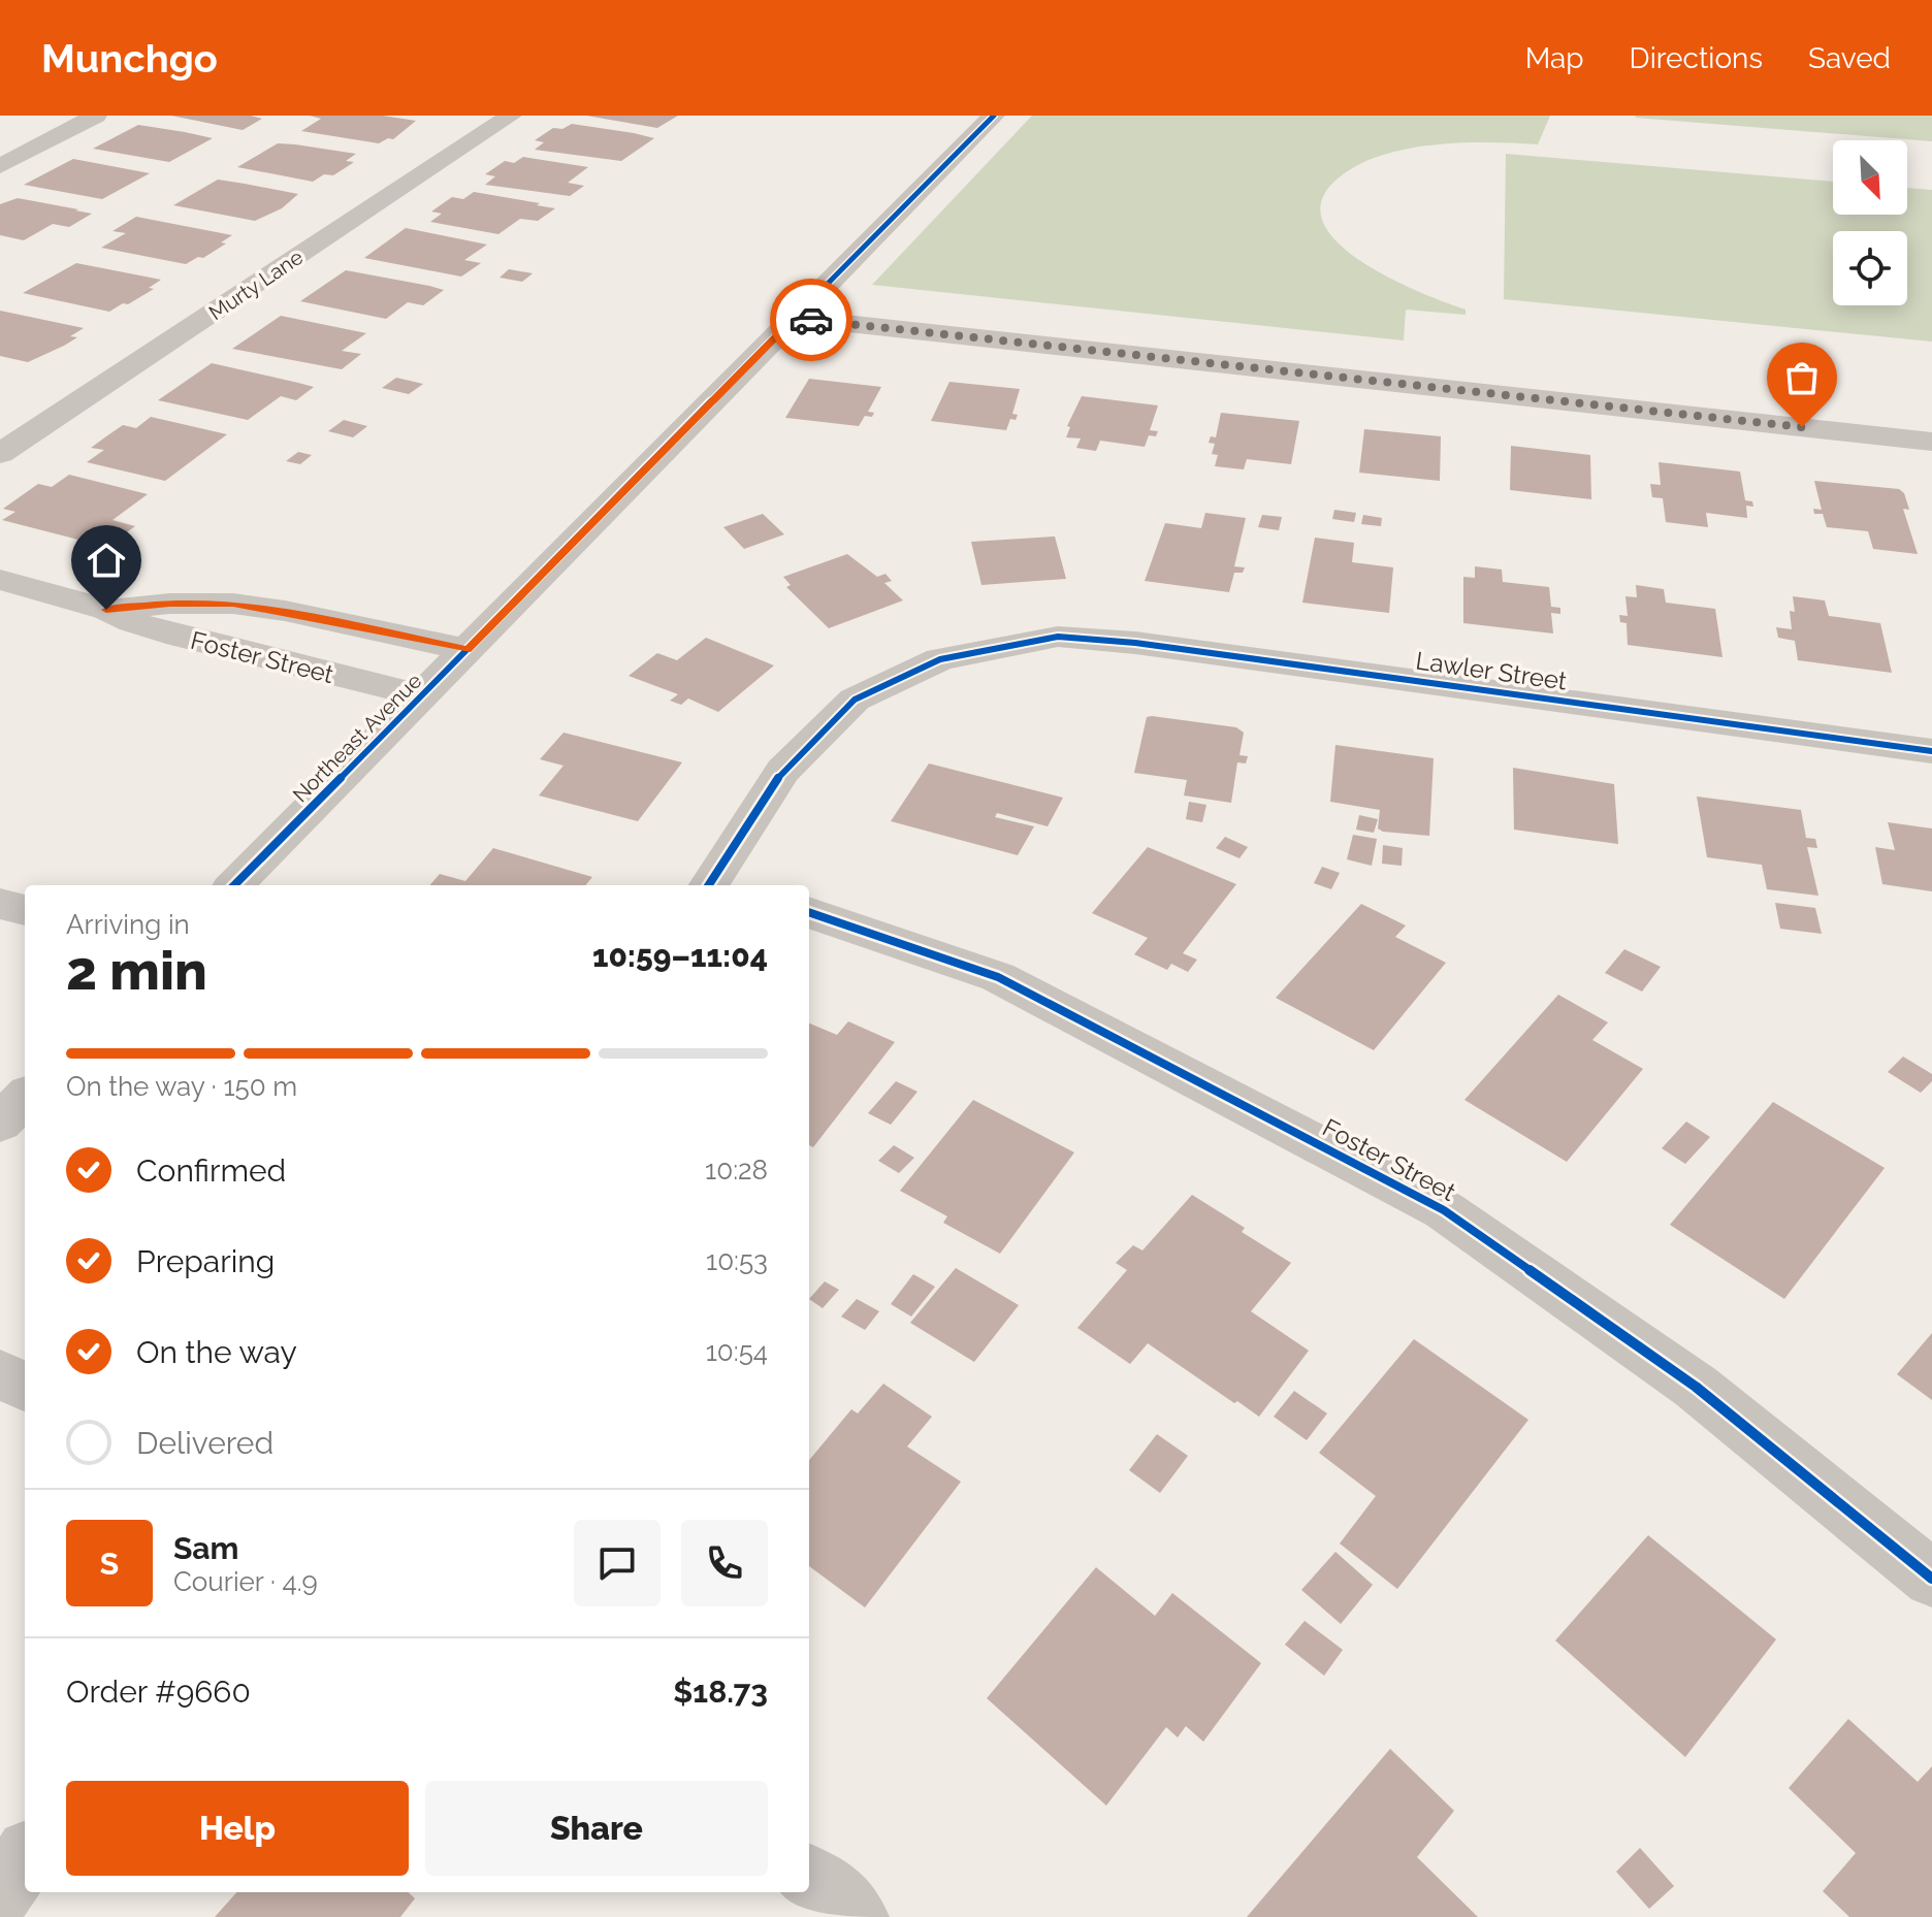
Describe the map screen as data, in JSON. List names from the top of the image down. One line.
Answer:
{"streets":{"street":["Murty Lane","Foster Street","Lawler Street","Northeast Avenue"]},"crossings":[["Foster Street","Northeast Avenue"]],"north":"bottom right","page":{"header":"Munchgo","nav":["Map","Directions","Saved"],"heading":["2 min","Arriving in","10:59–11:04"],"panel":["Sam","Courier · 4.9","Order #9660","$18.73"],"bar":"On the way · 150 m","list":[["Confirmed","10:28"],["Preparing","10:53"],["On the way","10:54"],"Delivered"],"round":"S","buttons":["Help","Share"]}}
